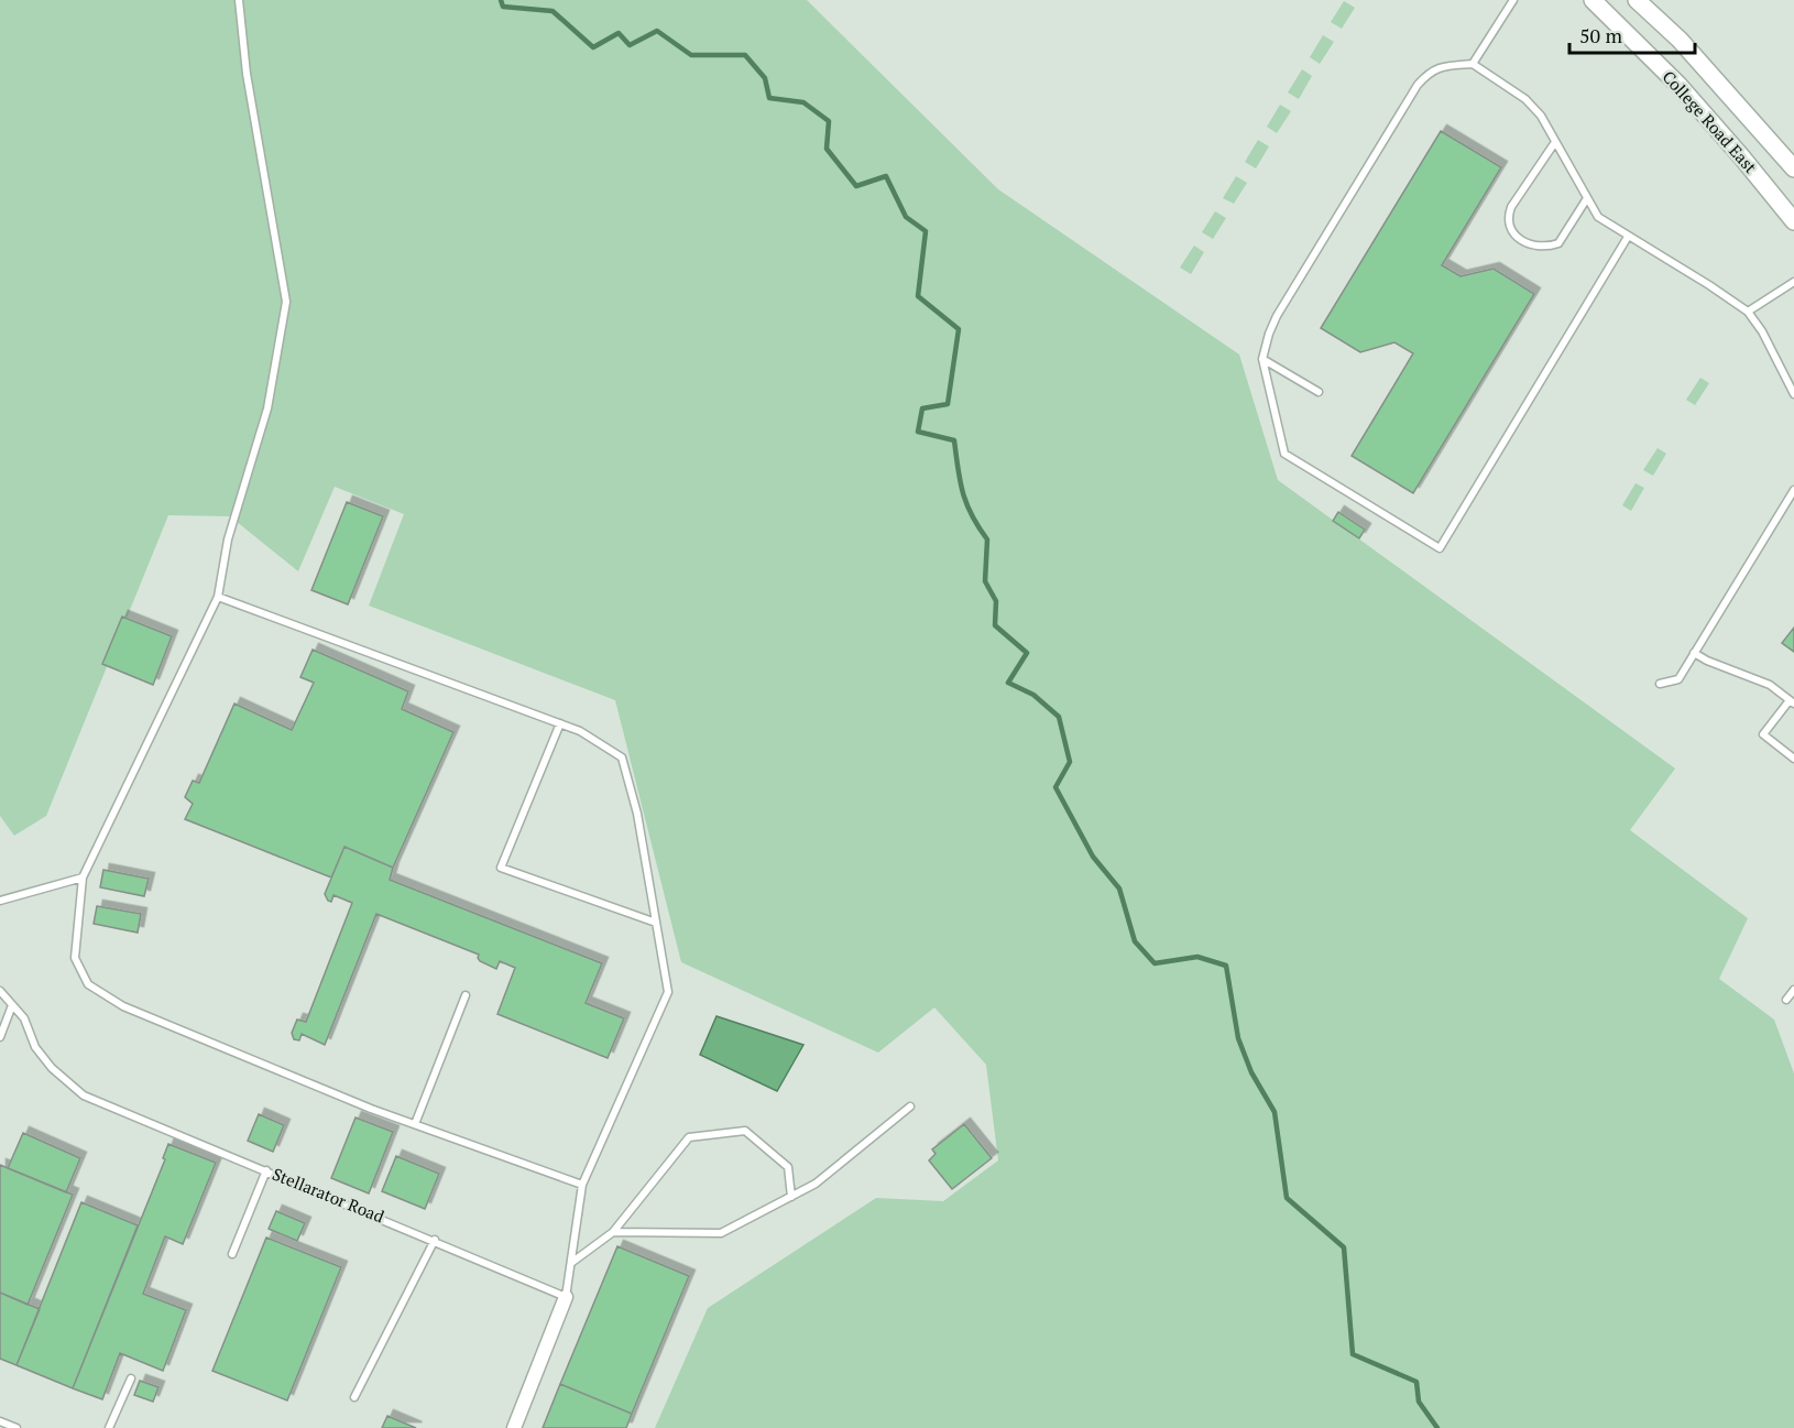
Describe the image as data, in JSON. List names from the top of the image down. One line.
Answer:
{"streets":{"street":["College Road East"],"lane":["Stellarator Road"]},"scale_bar":"50 m"}
